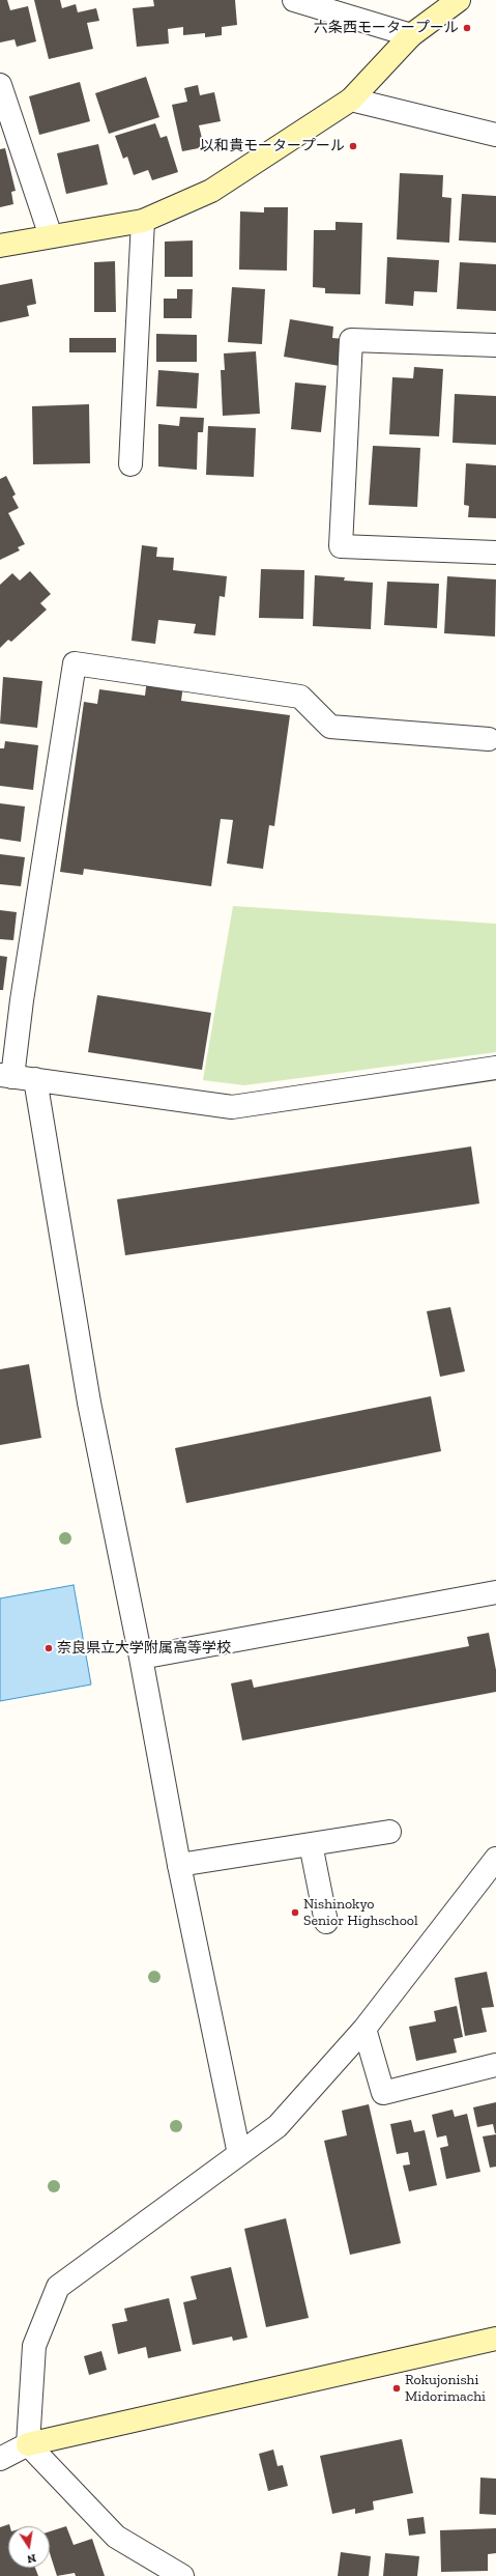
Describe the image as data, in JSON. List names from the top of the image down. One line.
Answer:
{"places":["六条西モータープール","以和貴モータープール","奈良県立大学附属高等学校","Nishinokyo Senior Highschool","Rokujonishi Midorimachi"],"north":"bottom"}
